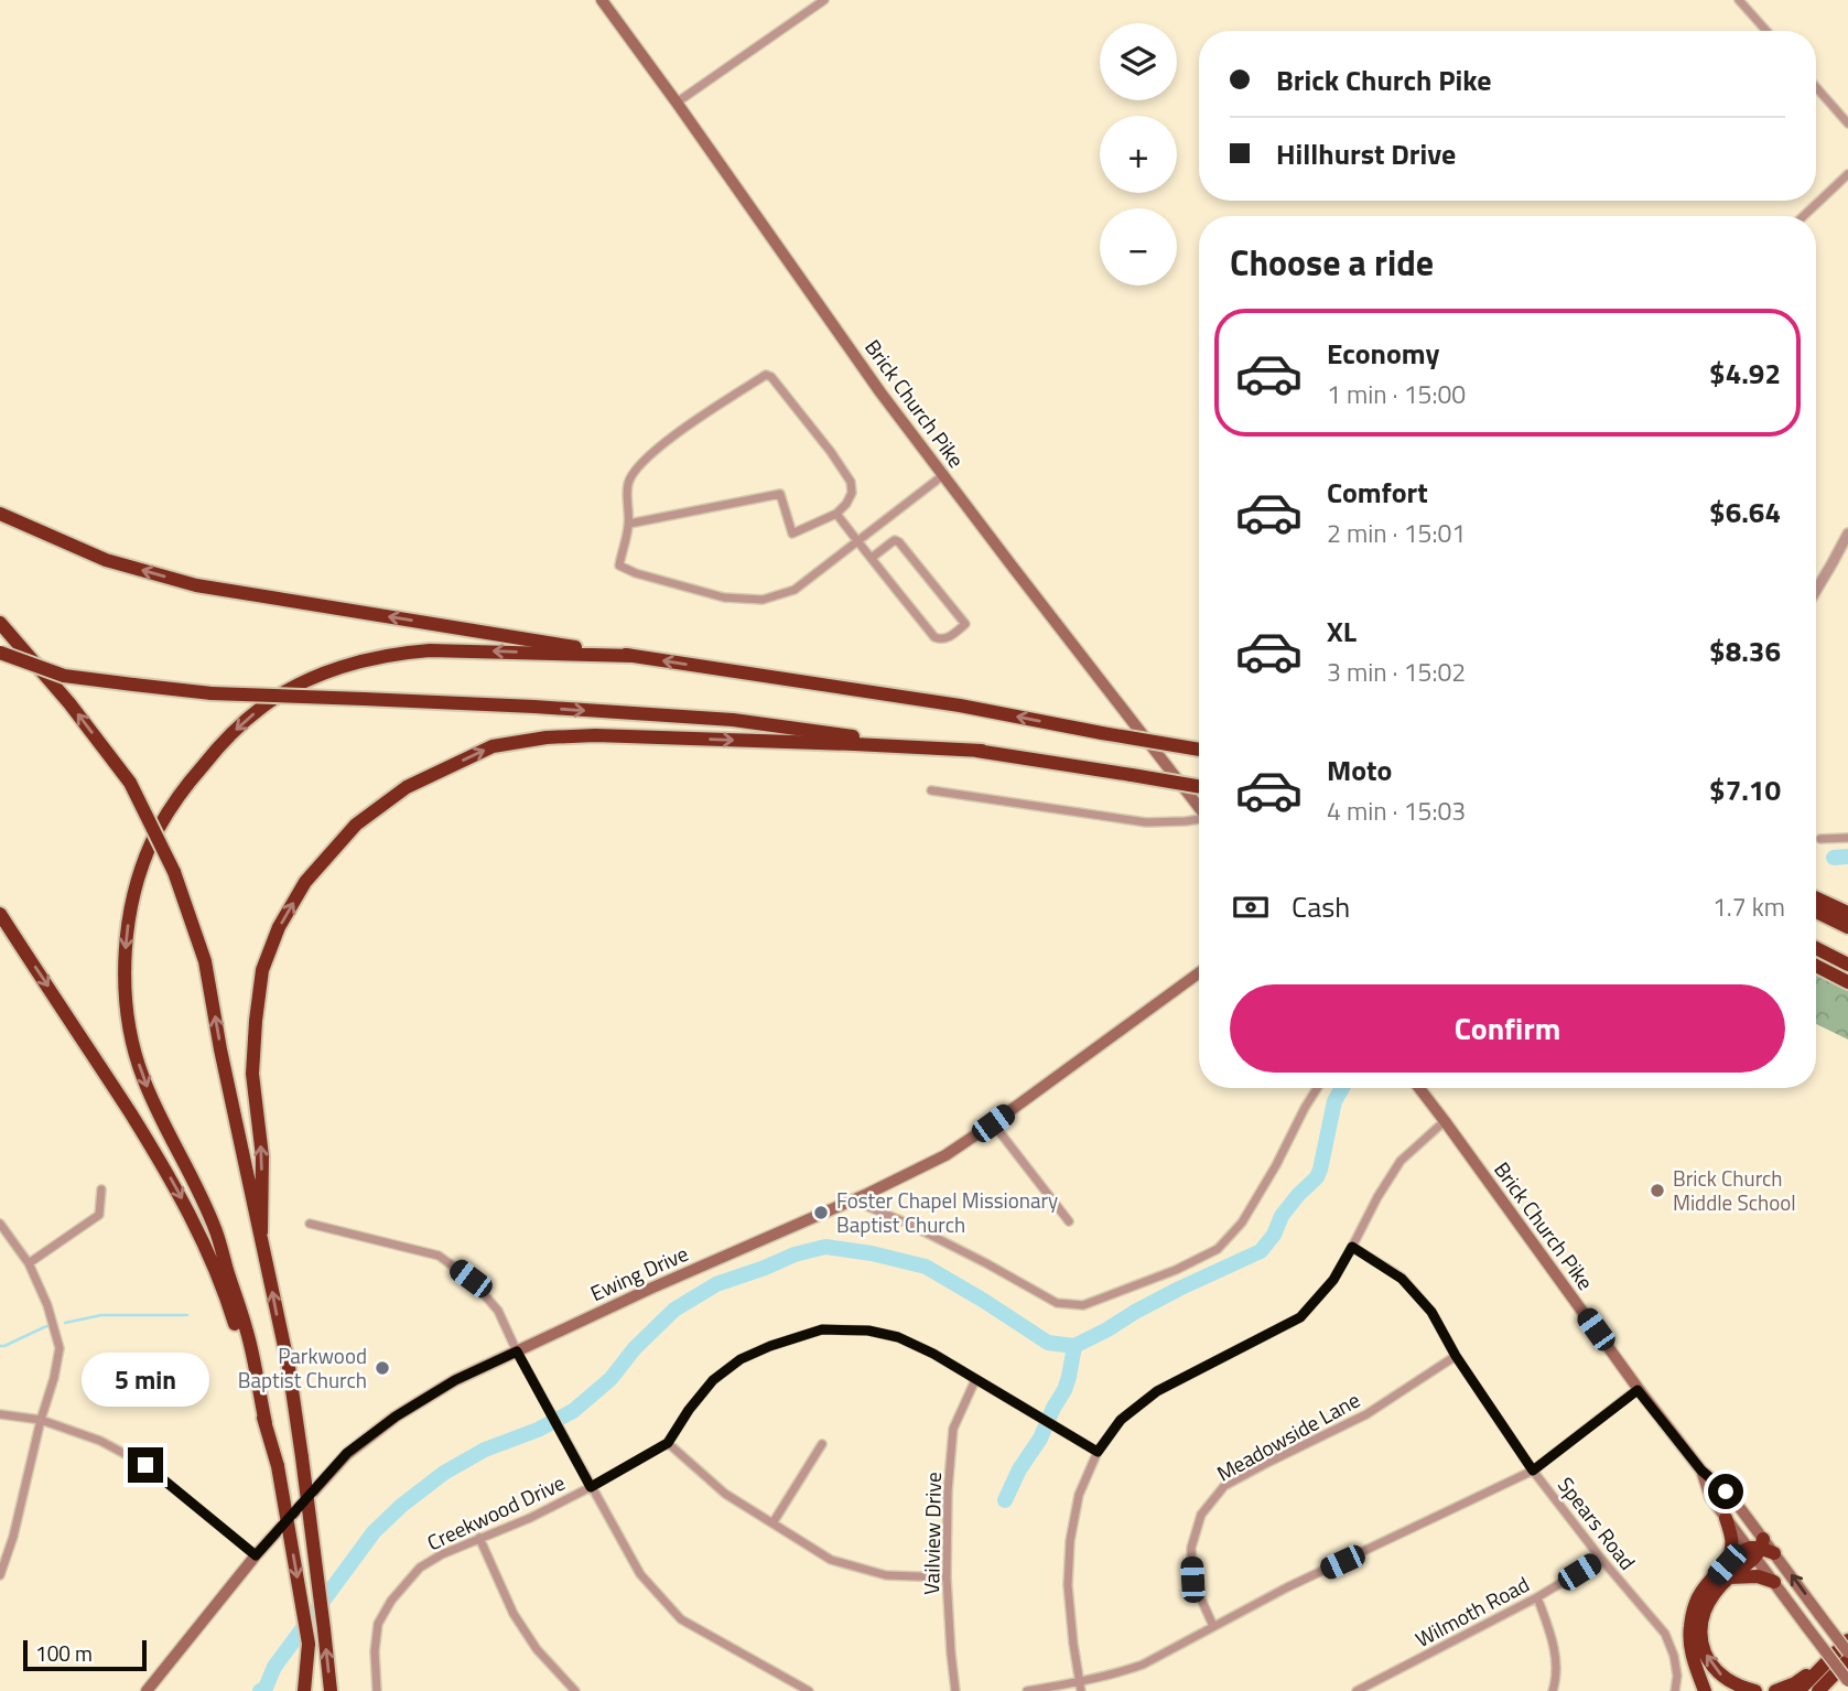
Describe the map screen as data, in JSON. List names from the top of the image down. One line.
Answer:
{"streets":{"main road":["Brick Church Pike","Ewing Drive"],"street":["Meadowside Lane","Creekwood Drive","Spears Road","Vailview Drive","Wilmoth Road"]},"crossings":[["Meadowside Lane","Spears Road"],["Creekwood Drive","Vailview Drive"],["Spears Road","Wilmoth Road"]],"places":["Brick Church Middle School","Foster Chapel Missionary Baptist Church","Parkwood Baptist Church"],"scale_bar":"100 m","page":{"map_buttons":["+","−"],"banner":["Brick Church Pike","Hillhurst Drive"],"heading":"Choose a ride","list":[{"name":"Economy","note":"1 min · 15:00","value":"$4.92"},{"name":"Comfort","note":"2 min · 15:01","value":"$6.64"},{"name":"XL","note":"3 min · 15:02","value":"$8.36"},{"name":"Moto","note":"4 min · 15:03","value":"$7.10"}],"pay":["Cash","1.7 km"],"buttons":"Confirm","bubble":"5 min","scale":"100 m"}}
